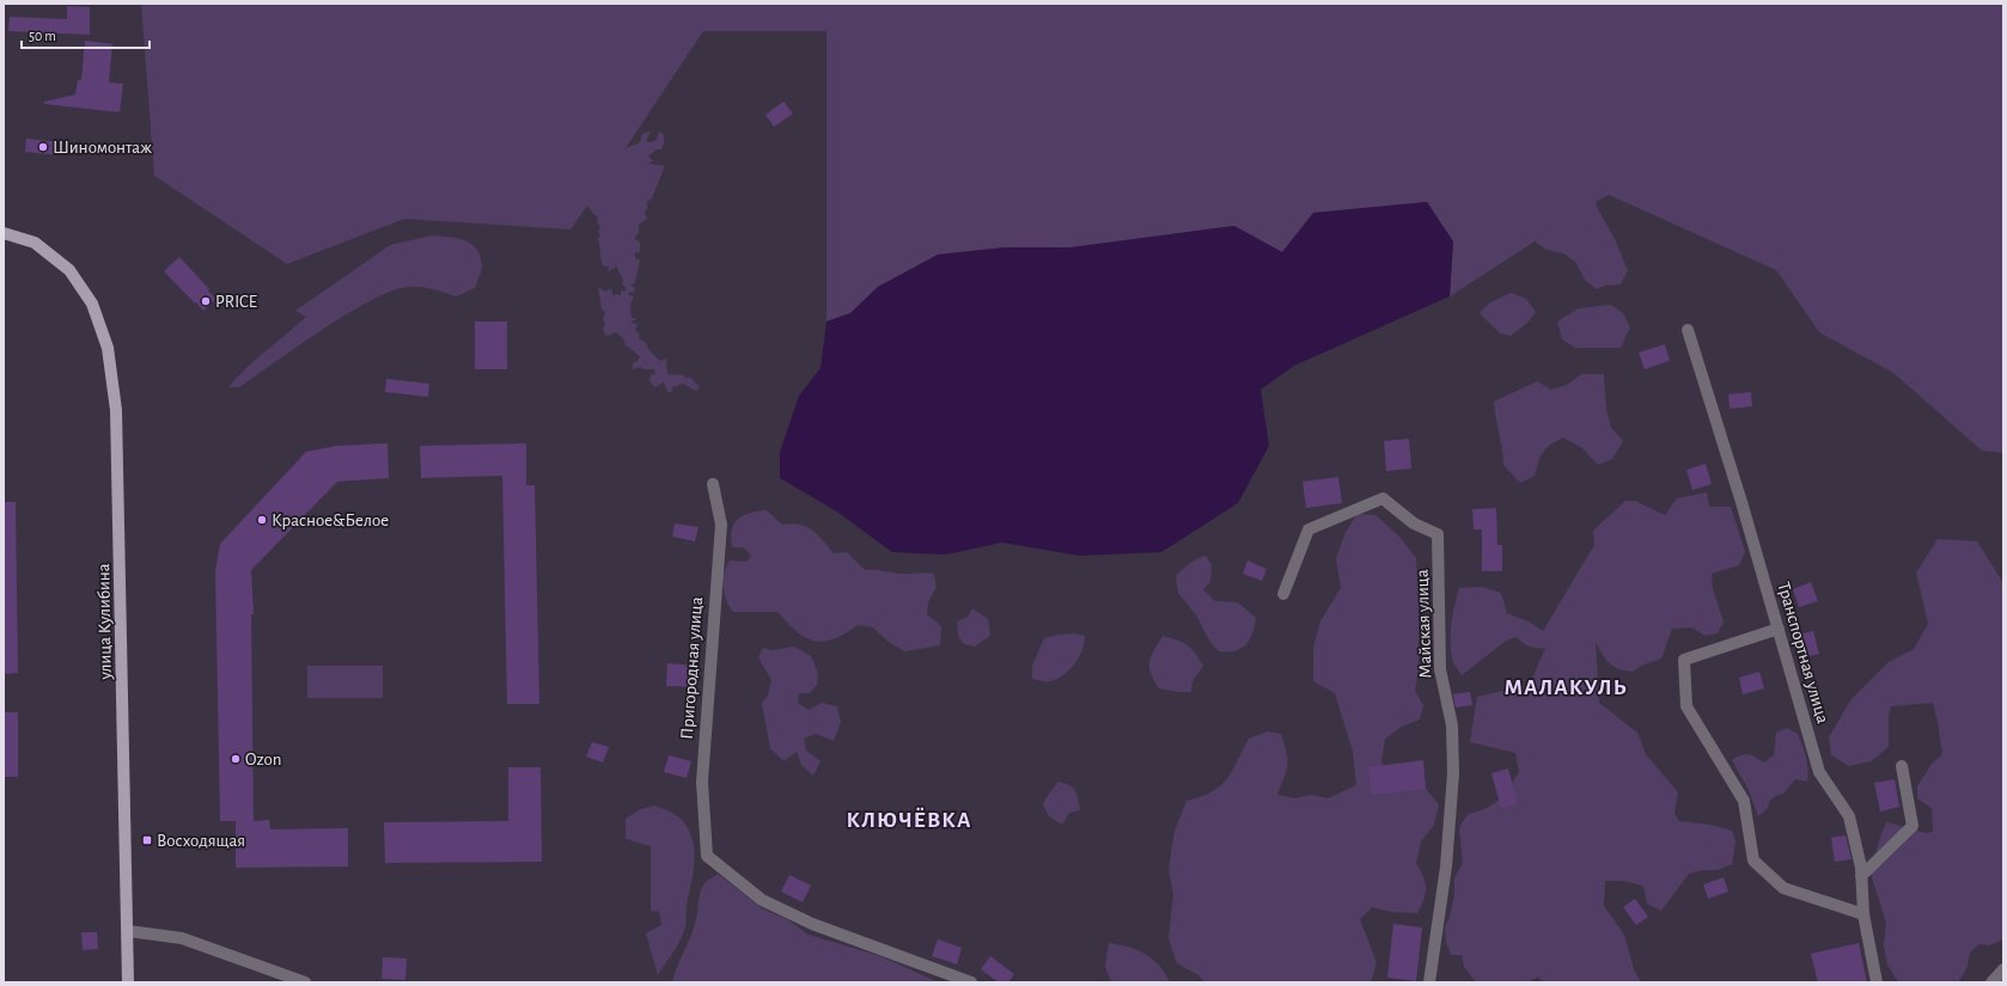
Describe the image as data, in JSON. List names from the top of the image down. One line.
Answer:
{"streets":{"main road":["улица Кулибина"],"street":["Майская улица","Транспортная улица","Пригородная улица"]},"districts":["МАЛАКУЛЬ","КЛЮЧЁВКА"],"places":{"other":["Шиномонтаж","PRICE","Красное&Белое","Ozon"],"transit":["Восходящая"]},"scale_bar":"50 m"}
